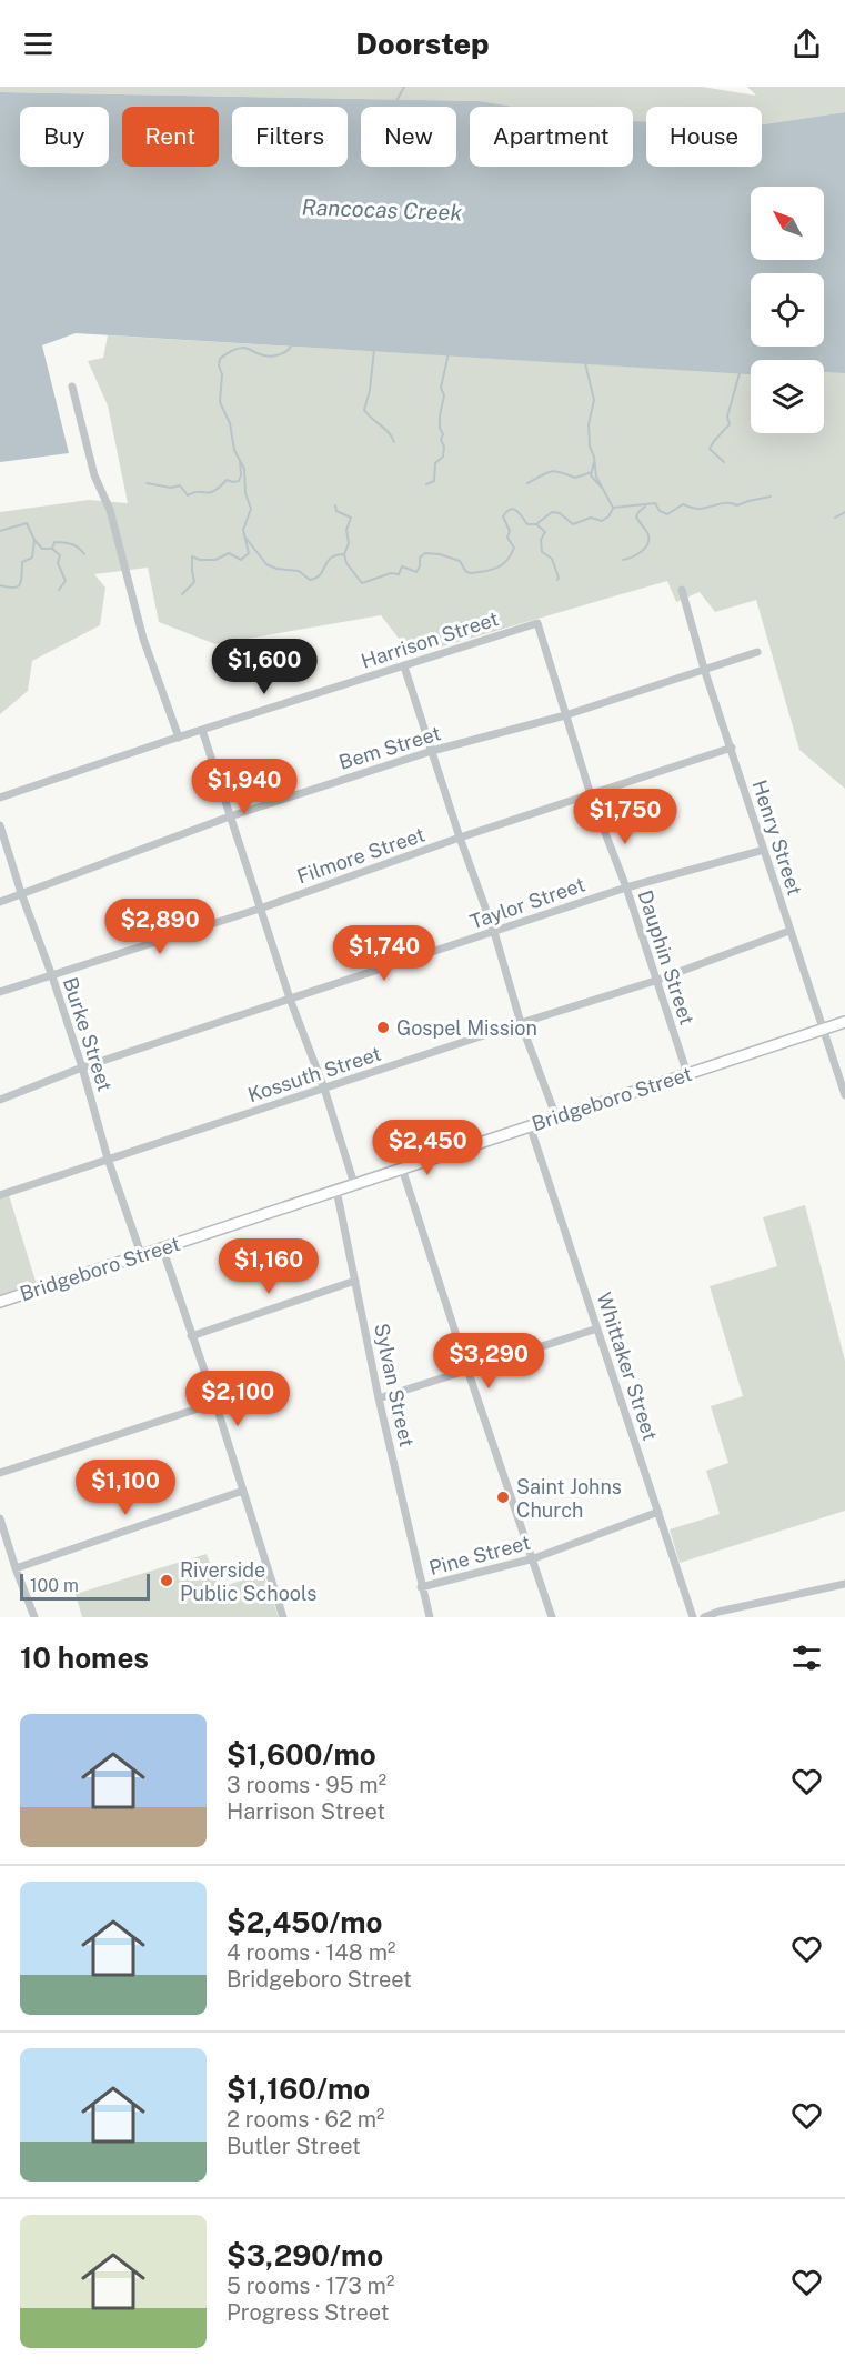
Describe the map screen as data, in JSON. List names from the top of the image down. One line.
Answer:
{"streets":{"main road":["Bridgeboro Street"],"street":["Harrison Street","Bem Street","Henry Street","Filmore Street","Taylor Street","Dauphin Street","Burke Street","Kossuth Street","Whittaker Street","Sylvan Street","Pine Street"]},"crossings":[["Harrison Street","Dauphin Street"],["Bem Street","Henry Street"],["Bem Street","Dauphin Street"],["Bem Street","Burke Street"],["Henry Street","Filmore Street"],["Henry Street","Taylor Street"],["Henry Street","Kossuth Street"],["Henry Street","Bridgeboro Street"],["Filmore Street","Dauphin Street"],["Filmore Street","Burke Street"],["Taylor Street","Dauphin Street"],["Taylor Street","Burke Street"],["Dauphin Street","Kossuth Street"],["Dauphin Street","Bridgeboro Street"],["Burke Street","Kossuth Street"],["Burke Street","Bridgeboro Street"],["Bridgeboro Street","Whittaker Street"],["Bridgeboro Street","Sylvan Street"],["Whittaker Street","Pine Street"],["Sylvan Street","Pine Street"]],"water":["Rancocas Creek"],"places":["Gospel Mission","Saint Johns Church","Riverside Public Schools"],"scale_bar":"100 m","north":"top left","page":{"header":"Doorstep","chip":["Buy","Rent","Filters","New","Apartment","House"],"price":["$1,600","$1,940","$1,750","$2,890","$1,740","$2,450","$1,160","$3,290","$2,100","$1,100"],"scale":"100 m","heading":"10 homes","list":[{"name":"$1,600/mo","note":"3 rooms · 95 m² · Harrison Street"},{"name":"$2,450/mo","note":"4 rooms · 148 m² · Bridgeboro Street"},{"name":"$1,160/mo","note":"2 rooms · 62 m² · Butler Street"},{"name":"$3,290/mo","note":"5 rooms · 173 m² · Progress Street"}]}}
